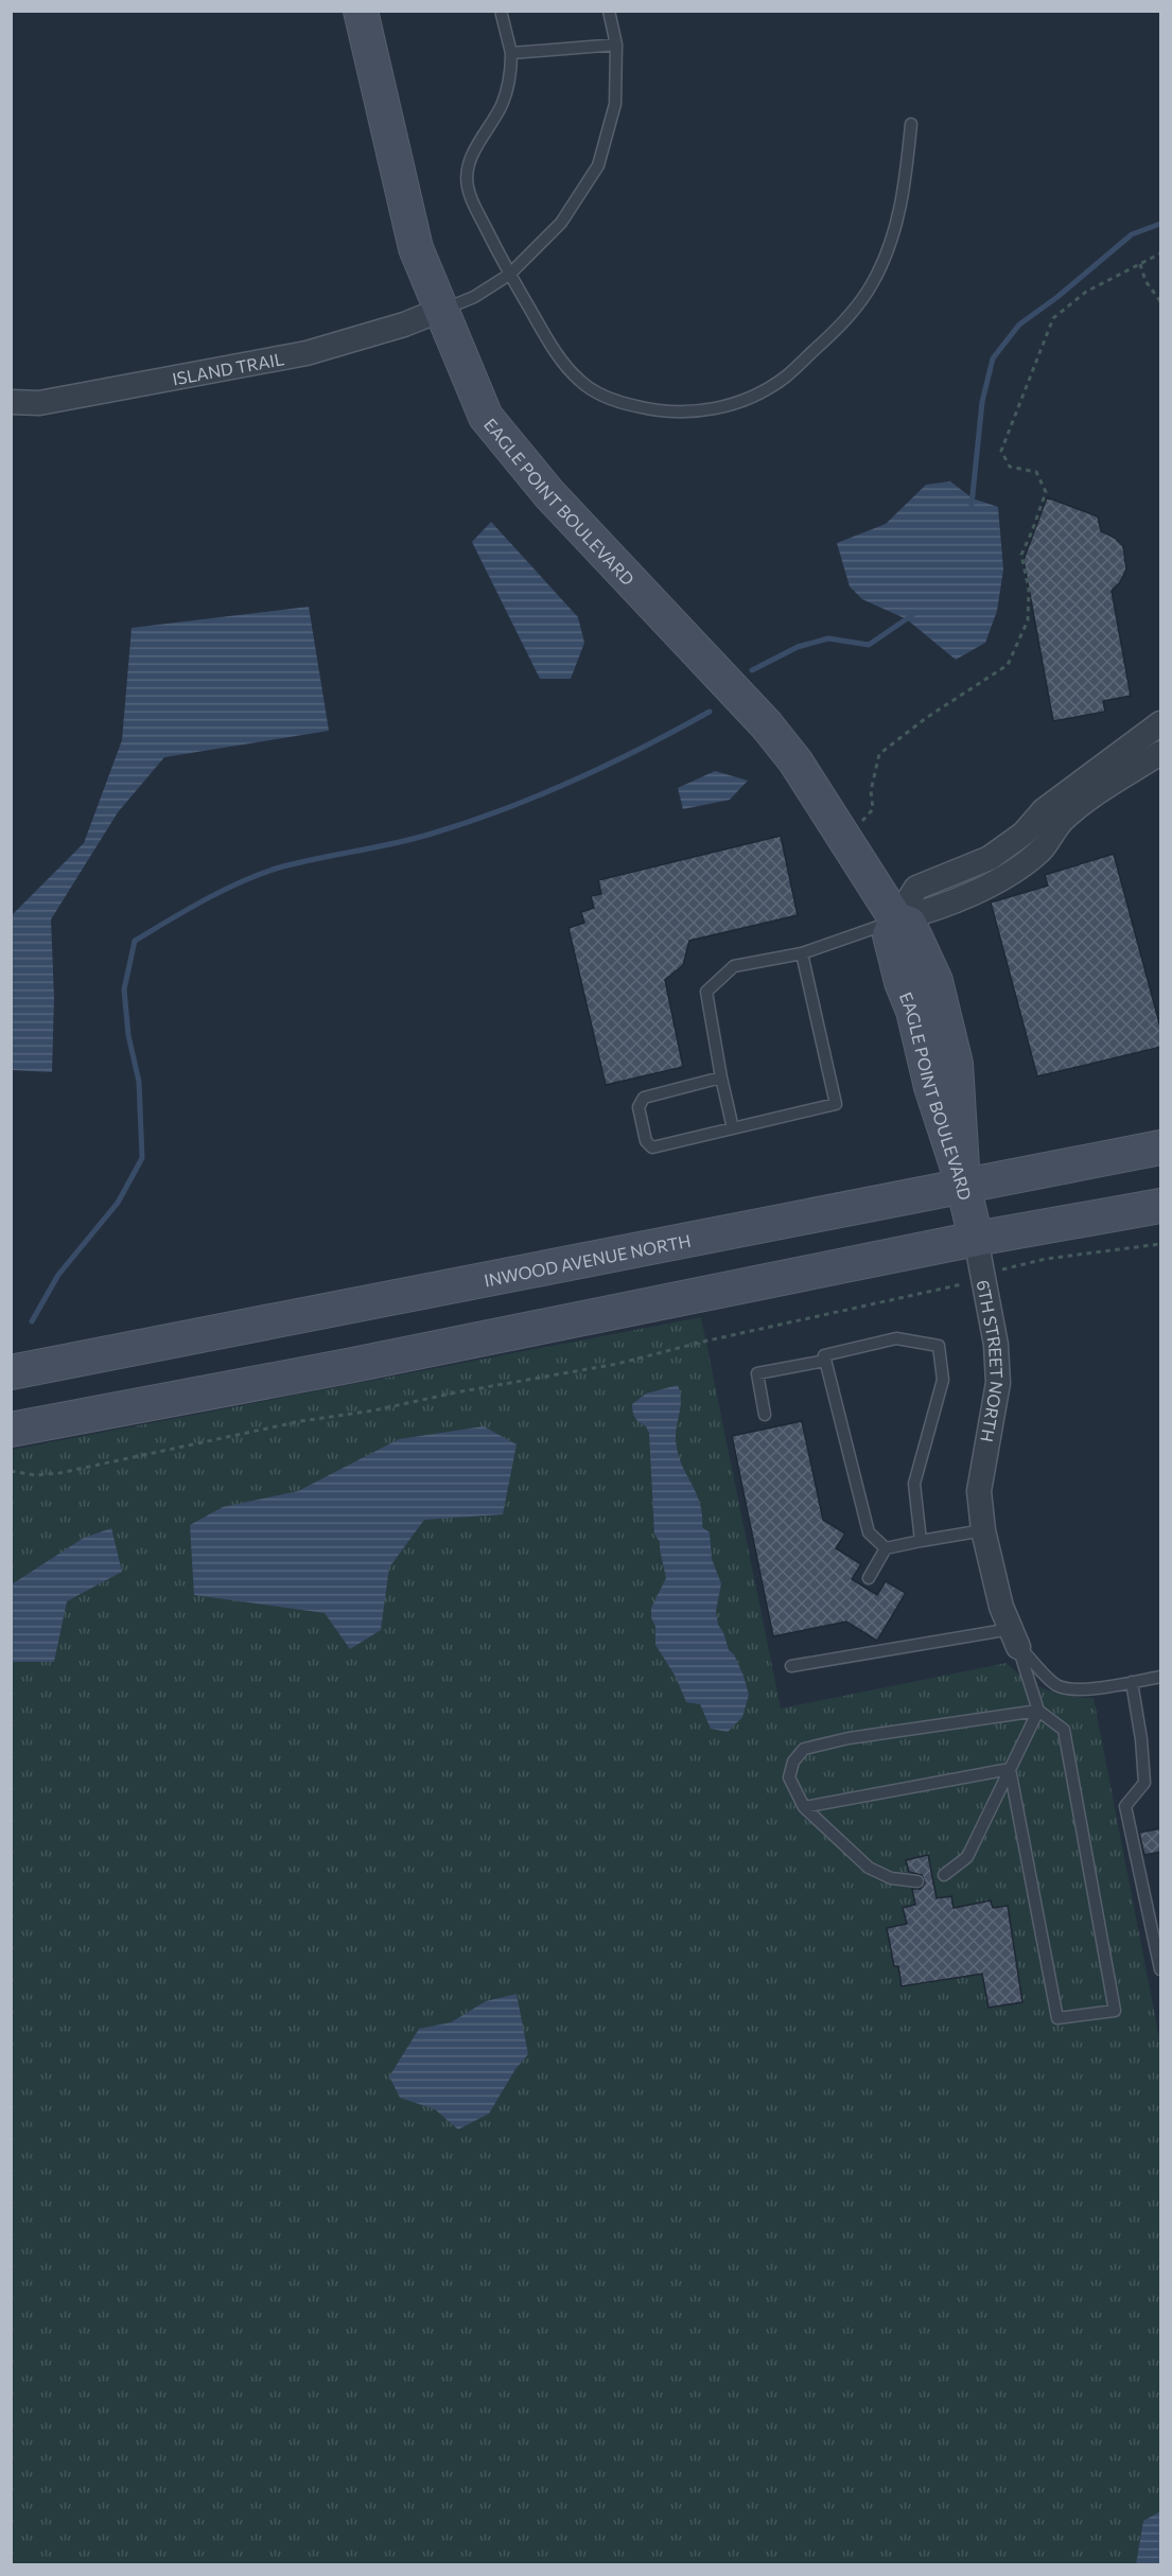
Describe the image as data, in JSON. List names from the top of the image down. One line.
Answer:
{"streets":{"main road":["EAGLE POINT BOULEVARD","INWOOD AVENUE NORTH","6TH STREET NORTH"],"street":["ISLAND TRAIL"]},"crossings":[["ISLAND TRAIL","EAGLE POINT BOULEVARD"],["EAGLE POINT BOULEVARD","INWOOD AVENUE NORTH"],["EAGLE POINT BOULEVARD","6TH STREET NORTH"],["INWOOD AVENUE NORTH","6TH STREET NORTH"]]}
